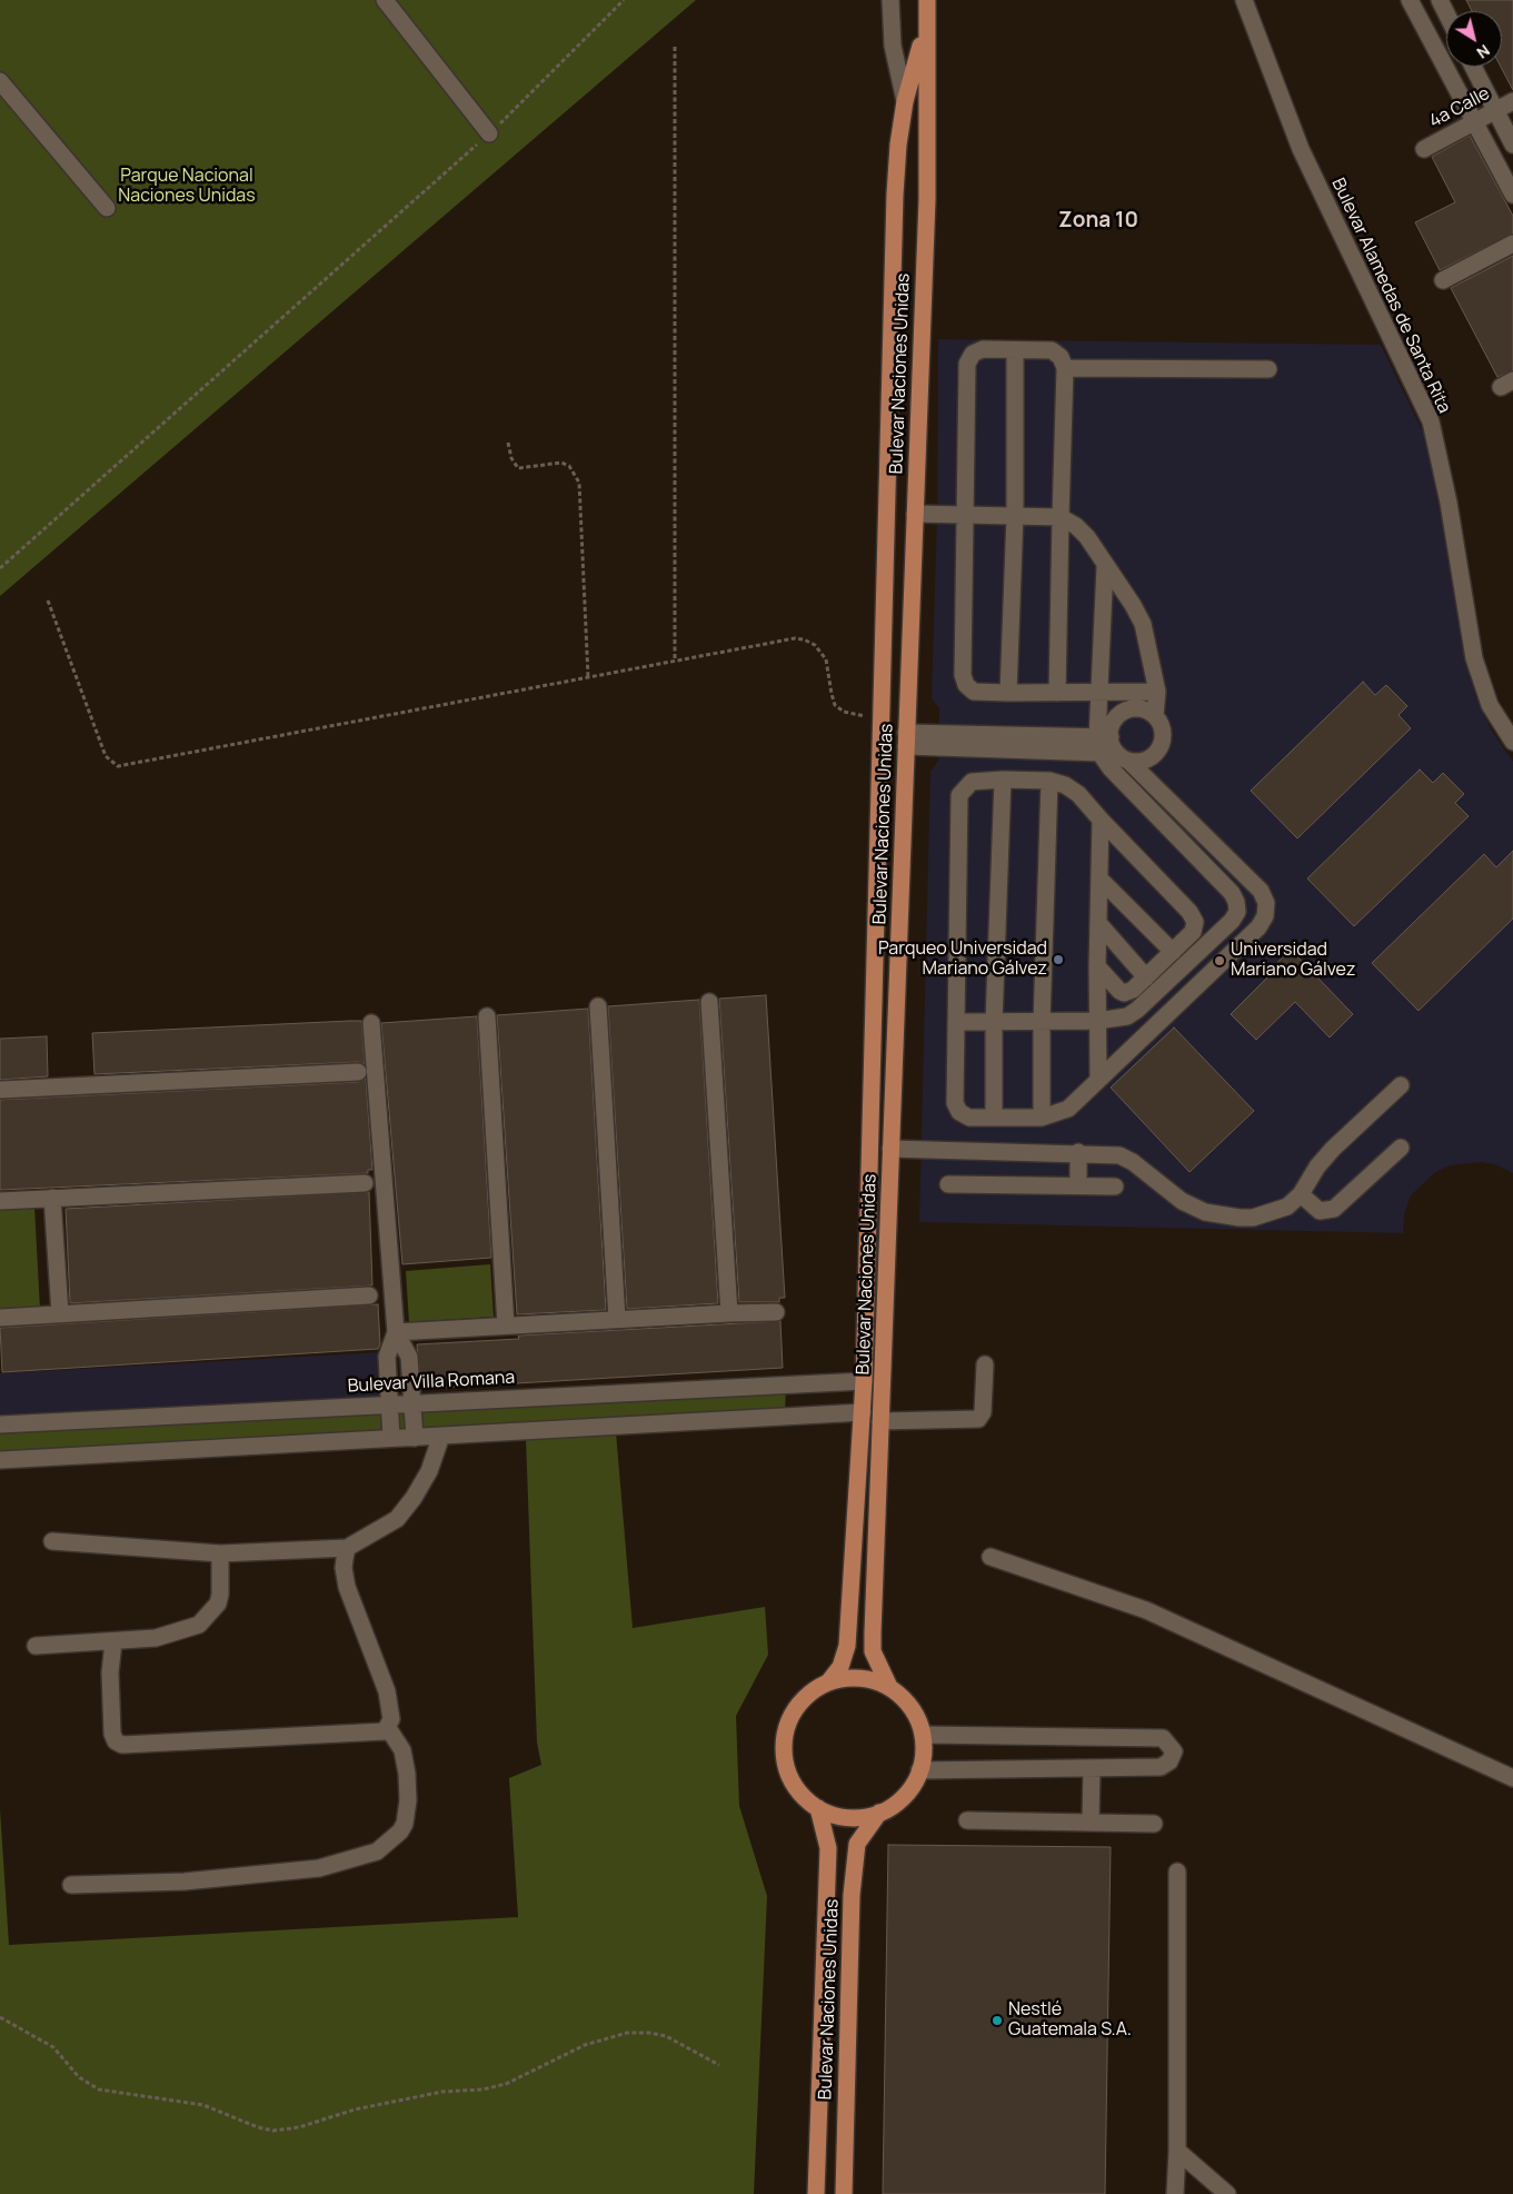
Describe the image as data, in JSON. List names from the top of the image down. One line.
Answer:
{"streets":{"main road":["Bulevar Naciones Unidas"],"street":["4a Calle","Bulevar Alamedas de Santa Rita","Bulevar Villa Romana"]},"crossings":[["Bulevar Naciones Unidas","Bulevar Villa Romana"]],"districts":["Zona 10"],"parks":["Parque Nacional Naciones Unidas"],"places":["Parqueo Universidad Mariano Gálvez","Universidad Mariano Gálvez","Nestlé Guatemala S.A."],"north":"bottom right"}
